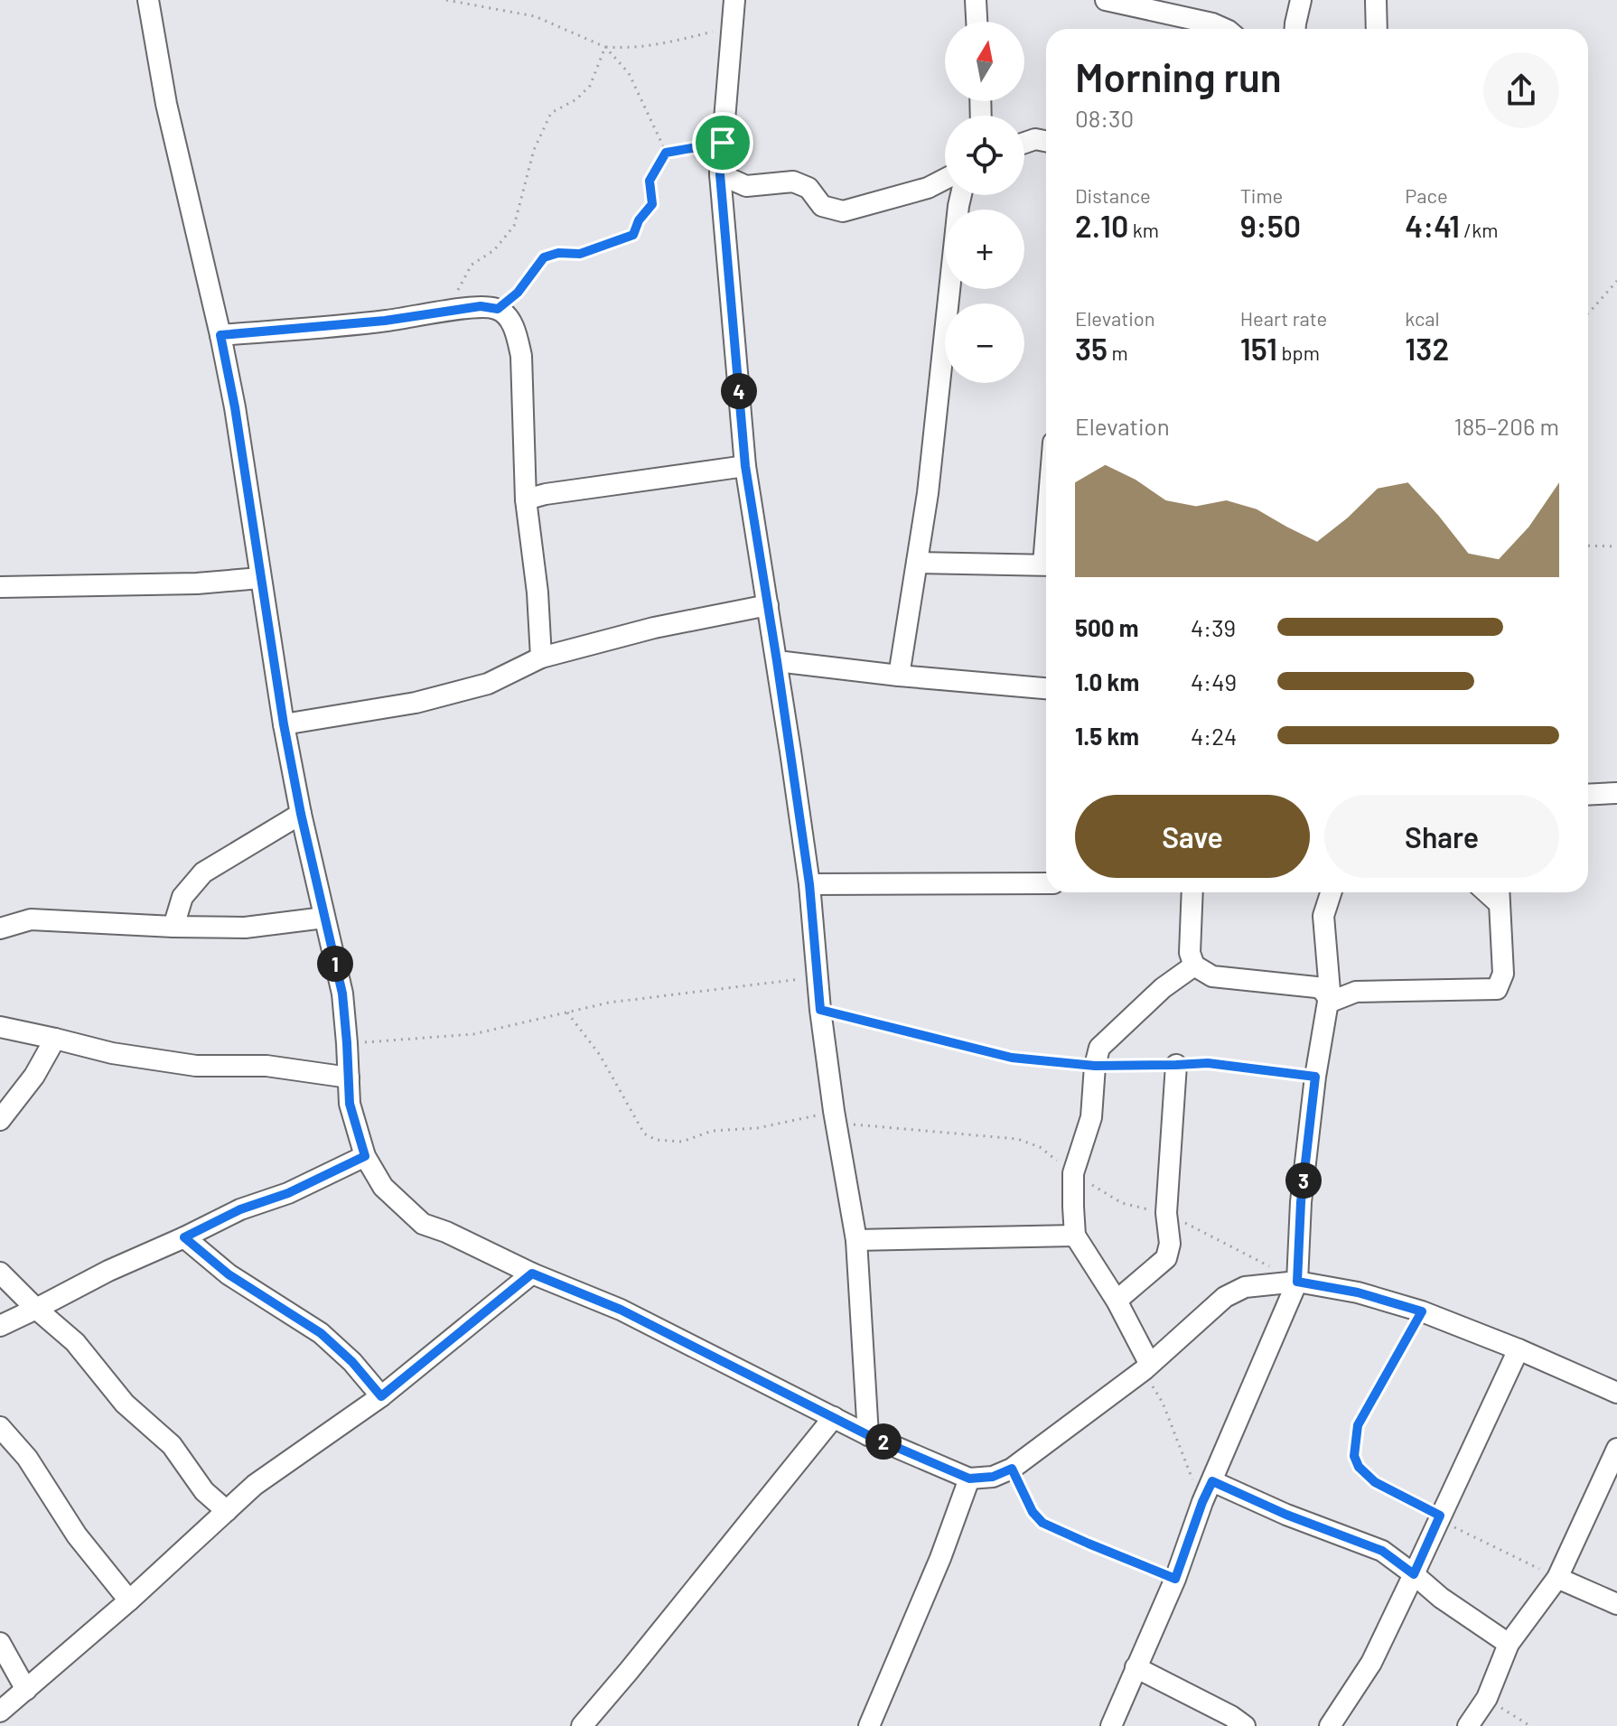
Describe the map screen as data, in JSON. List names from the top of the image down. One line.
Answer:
{"north":"top","page":{"map_buttons":["+","−"],"heading":["Morning run","08:30"],"stats":[["Distance","2.10 km"],["Time","9:50"],["Pace","4:41 /km"],["Elevation","35 m"],["Heart rate","151 bpm"],["kcal","132"]],"pins":["4","1","3","2"],"chart":["Elevation","185–206 m"],"list":[{"name":"500 m","note":"4:39"},{"name":"1.0 km","note":"4:49"},{"name":"1.5 km","note":"4:24"}],"buttons":["Save","Share"]}}
